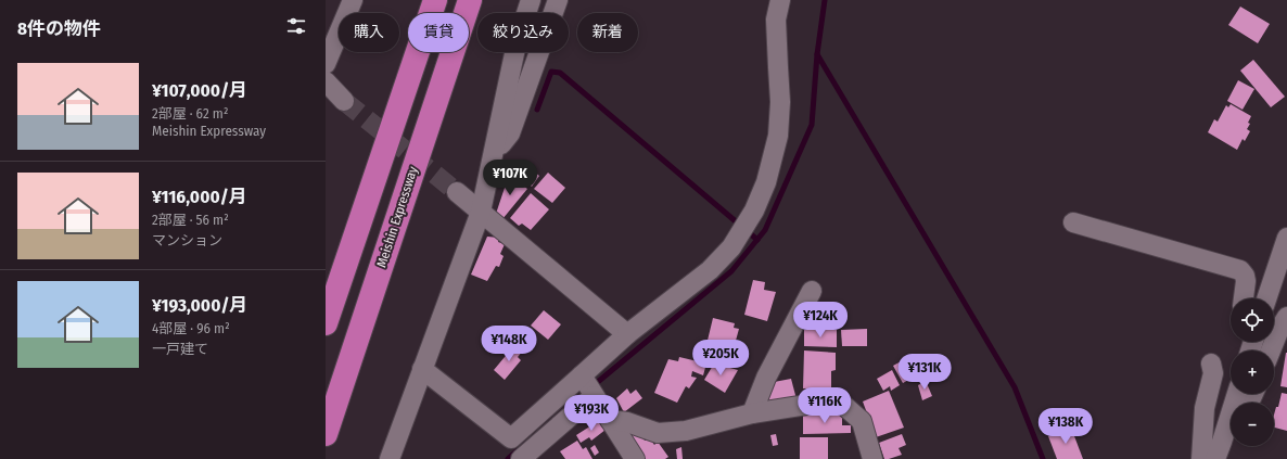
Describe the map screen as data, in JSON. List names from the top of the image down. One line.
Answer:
{"streets":{"highway":["Meishin Expressway"]},"page":{"heading":"8件の物件","chip":["購入","賃貸","絞り込み","新着"],"list":[{"name":"¥107,000/月","note":"2部屋 · 62 m² · Meishin Expressway"},{"name":"¥116,000/月","note":"2部屋 · 56 m² · マンション"},{"name":"¥193,000/月","note":"4部屋 · 96 m² · 一戸建て"}],"price":["¥107K","¥124K","¥148K","¥205K","¥131K","¥116K","¥193K","¥138K"],"map_buttons":["+","−"]}}
